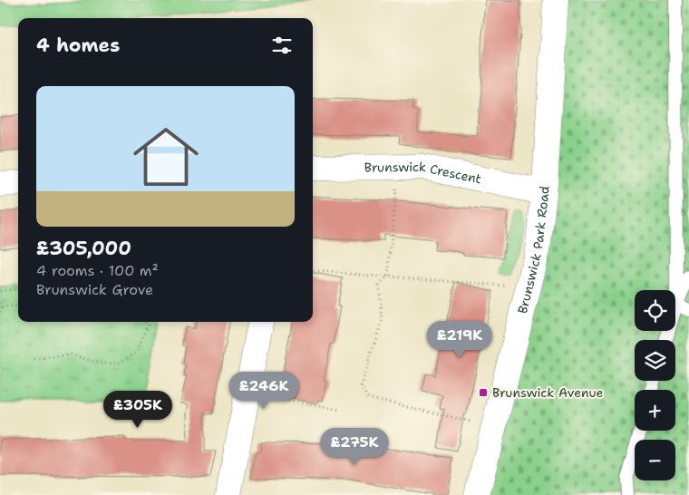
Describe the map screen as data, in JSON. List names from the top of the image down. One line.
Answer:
{"streets":{"street":["Brunswick Crescent","Brunswick Park Road"]},"places":{"transit":["Brunswick Avenue"]},"page":{"heading":"4 homes","list":[{"name":"£305,000","note":"4 rooms · 100 m² · Brunswick Grove"}],"map_buttons":["+","−"],"price":["£219K","£246K","£305K","£275K"]}}
